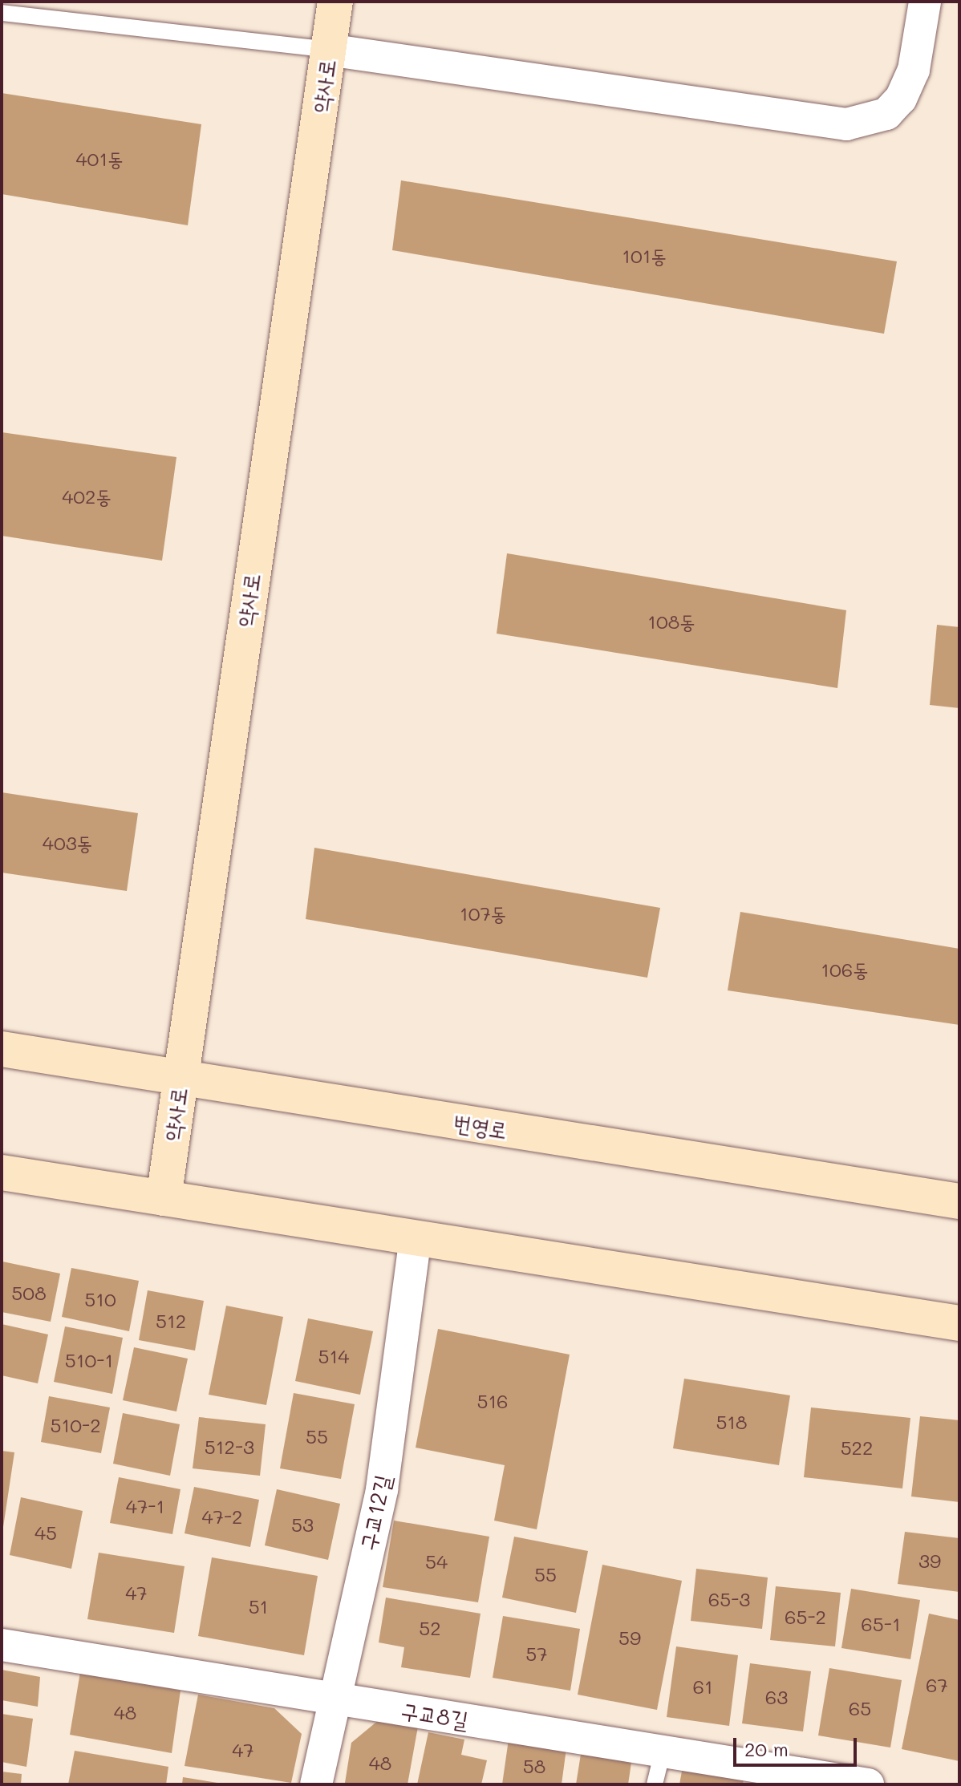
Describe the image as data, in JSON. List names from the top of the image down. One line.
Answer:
{"streets":{"main road":["약사로","번영로"],"street":["구교12길","구교8길"]},"crossings":[["약사로","번영로"],["구교12길","구교8길"]],"house_numbers":["401동","101동","402동","108동","403동","107동","106동","508","510","512","514","510-1","516","518","510-2","55","512-3","522","47-1","47-2","53","45","39","54","55","47","65-3","51","65-2","65-1","52","59","57","67","61","63","65","48","47","48","58"],"scale_bar":"20 m"}
